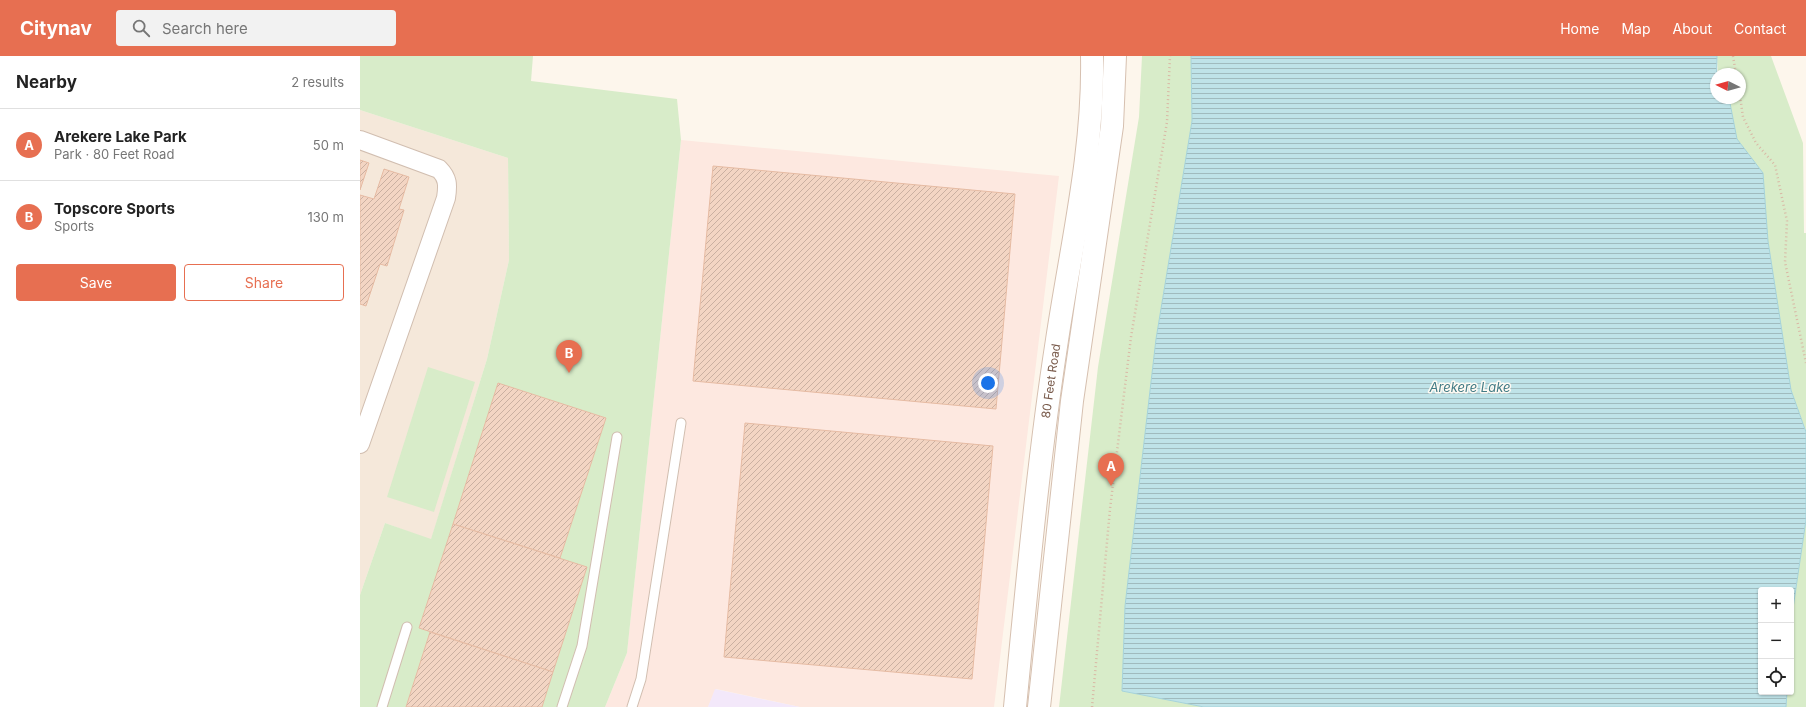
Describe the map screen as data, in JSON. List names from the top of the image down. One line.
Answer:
{"streets":{"main road":["80 Feet Road"]},"water":["Arekere Lake"],"north":"left","page":{"header":"Citynav","search":"Search here","nav":["Home","Map","About","Contact"],"heading":["Nearby","2 results"],"list":[{"mark":"A","name":"Arekere Lake Park","note":"Park · 80 Feet Road","value":"50 m"},{"mark":"B","name":"Topscore Sports","note":"Sports","value":"130 m"}],"buttons":["Save","Share"],"pins":["B","A"],"map_buttons":["+","−"]}}
